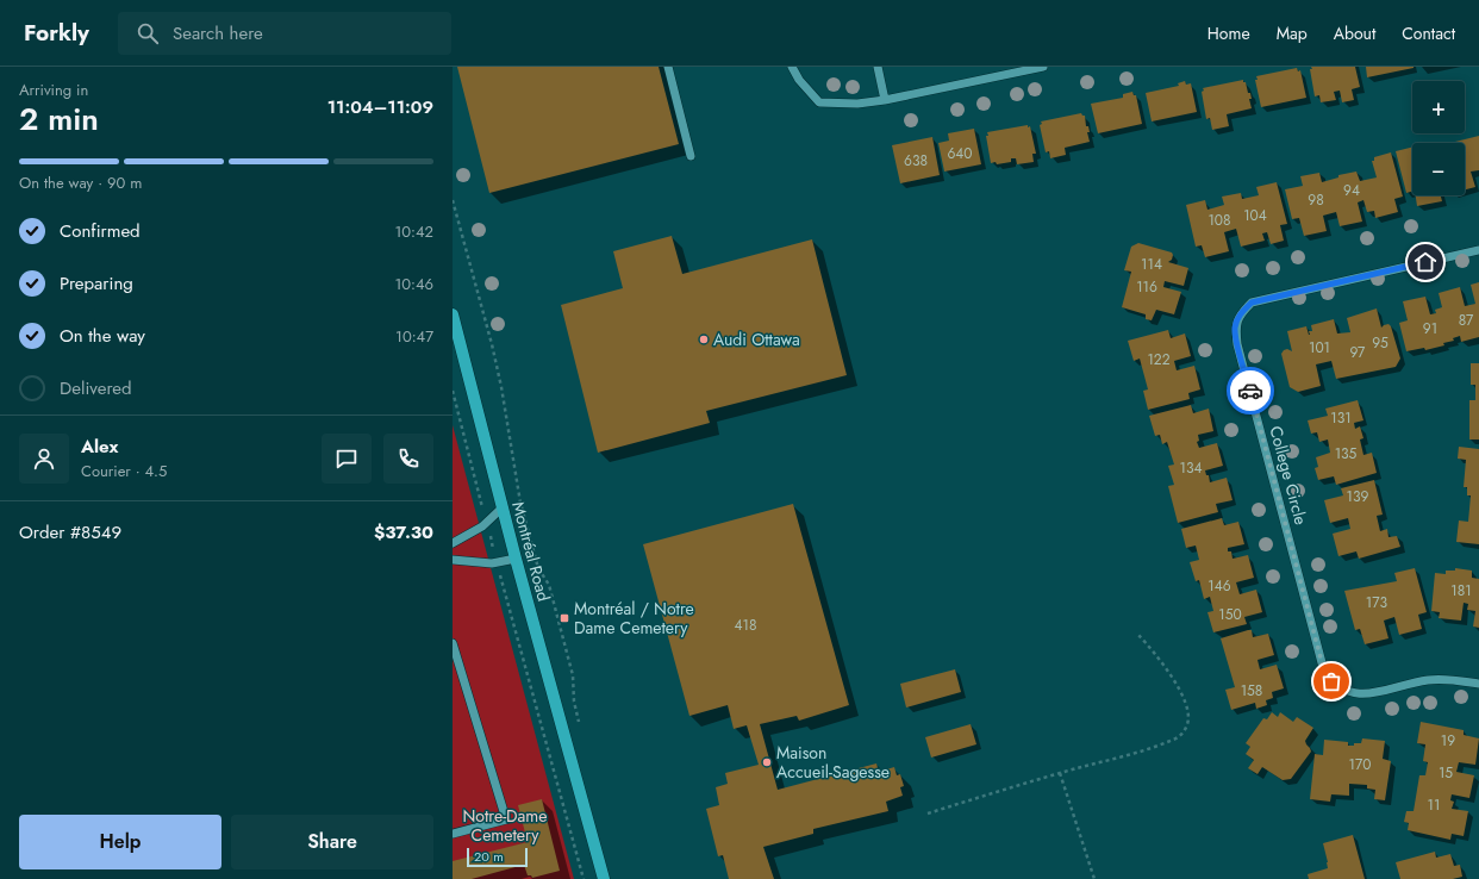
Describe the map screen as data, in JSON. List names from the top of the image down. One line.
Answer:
{"streets":{"main road":["Montréal Road"],"street":["College Circle"]},"parks":["Notre-Dame Cemetery"],"places":{"other":["Audi Ottawa","Maison Accueil-Sagesse"],"transit":["Montréal / Notre Dame Cemetery"]},"house_numbers":["640","638","94","98","104","108","114","116","87","91","95","101","97","122","131","135","134","139","146","181","173","150","418","158","19","170","15","11"],"scale_bar":"20 m","page":{"header":"Forkly","search":"Search here","nav":["Home","Map","About","Contact"],"heading":["2 min","Arriving in","11:04–11:09"],"panel":["Alex","Courier · 4.5","Order #8549","$37.30"],"map_buttons":["+","−"],"bar":"On the way · 90 m","list":[["Confirmed","10:42"],["Preparing","10:46"],["On the way","10:47"],"Delivered"],"buttons":["Help","Share"],"scale":"20 m"}}
